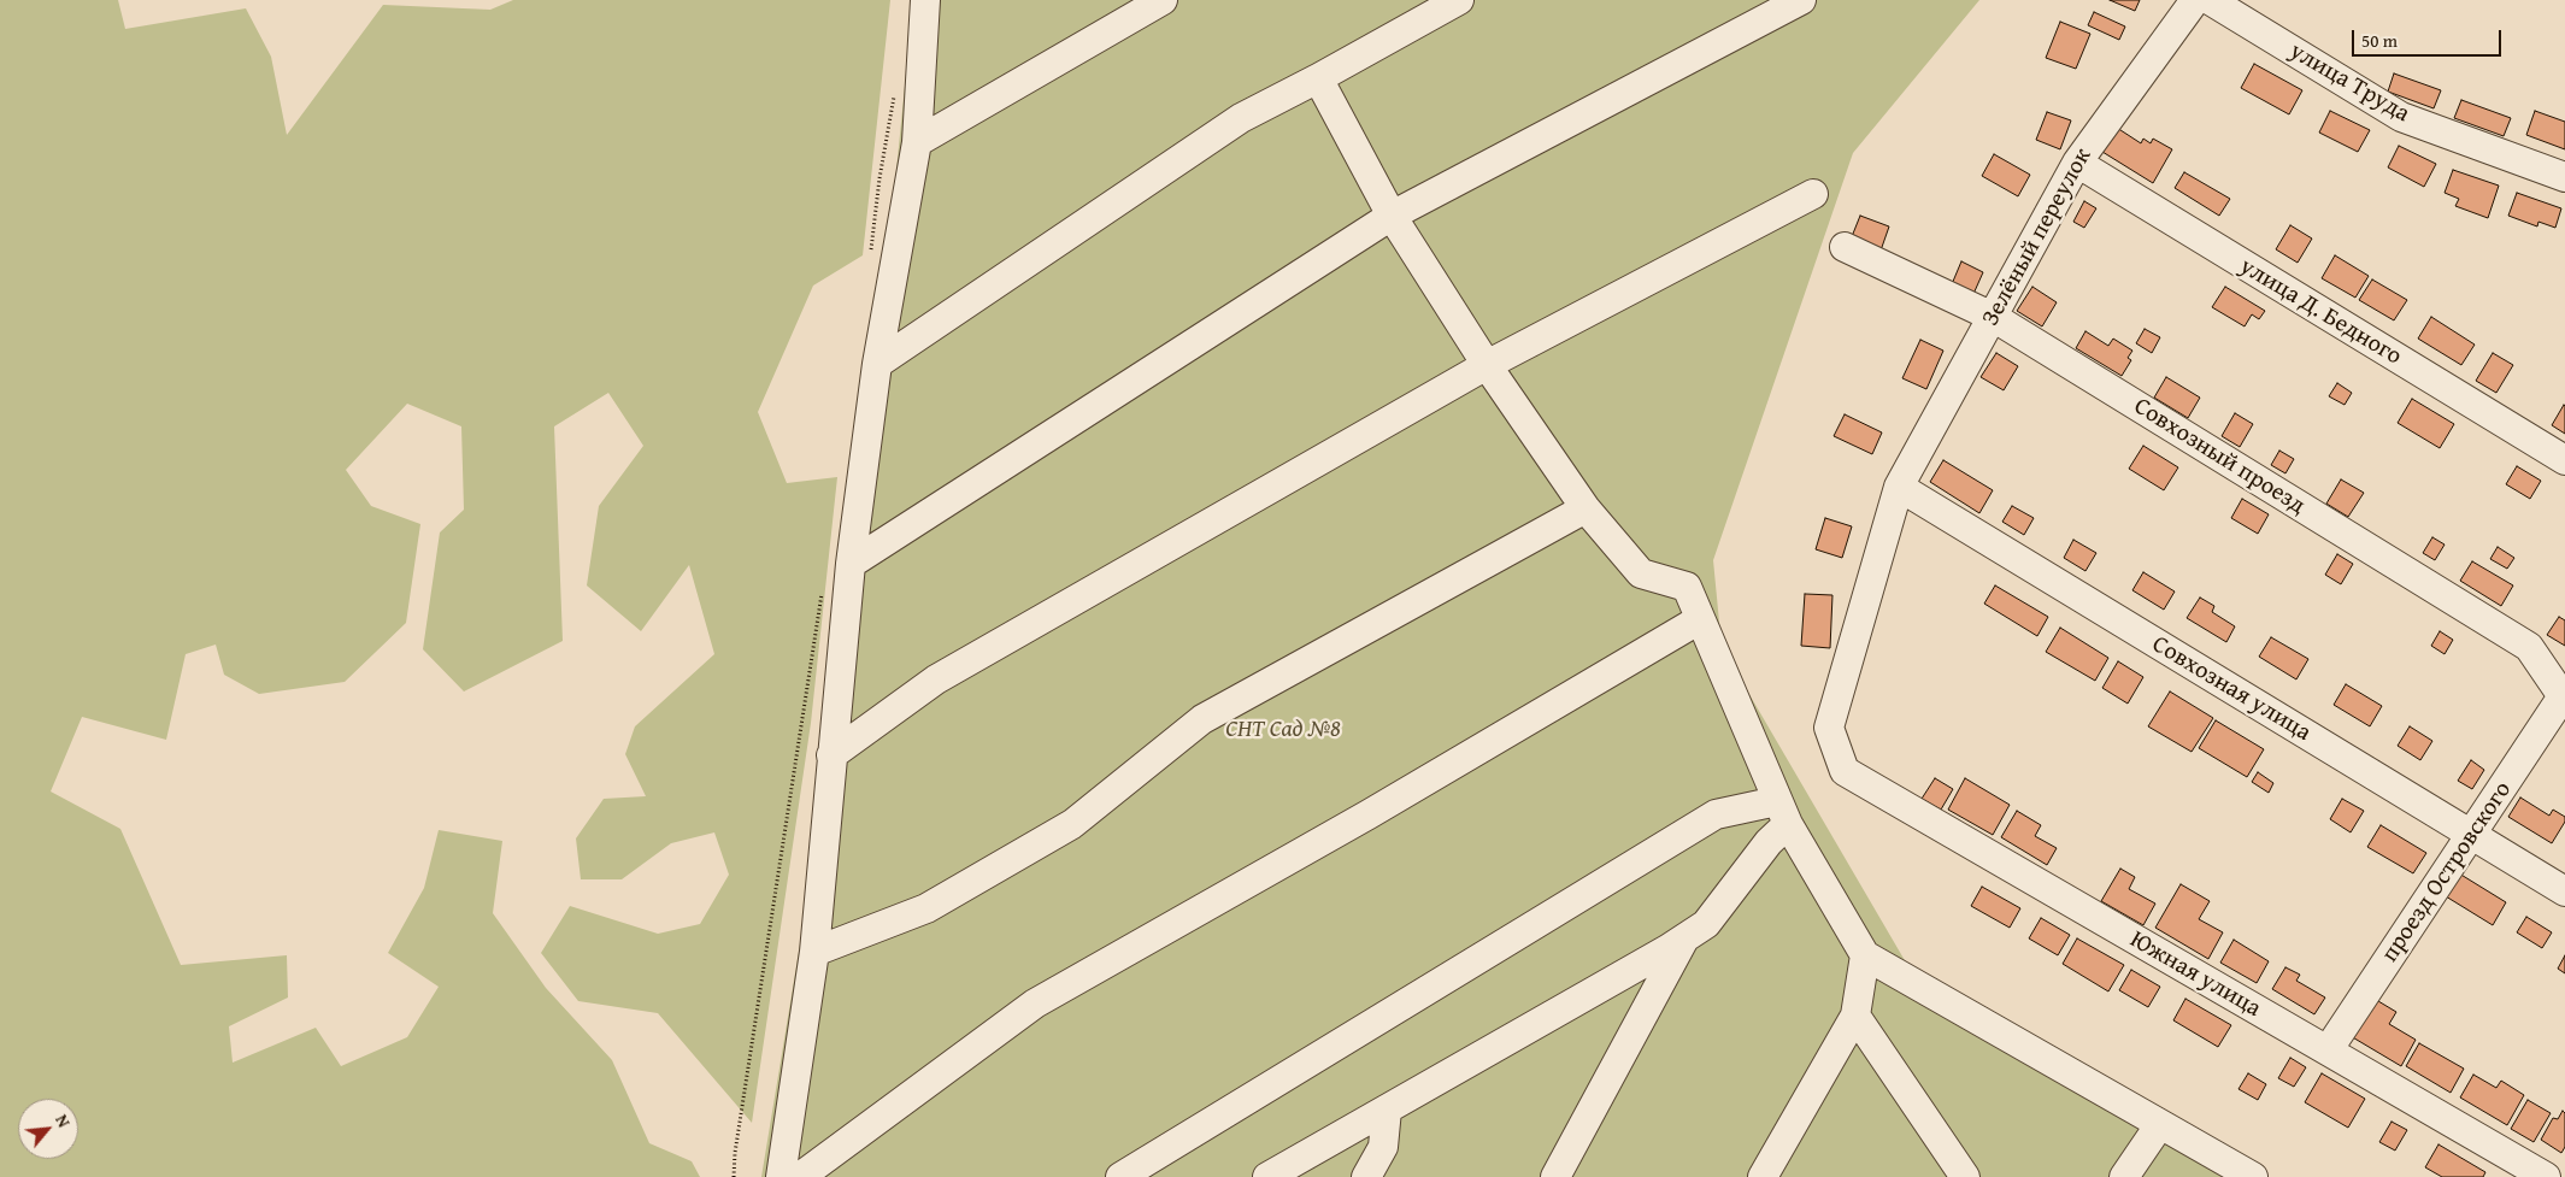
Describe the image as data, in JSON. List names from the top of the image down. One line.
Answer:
{"streets":{"street":["улица Труда","Зелёный переулок","улица Д. Бедного","Совхозный проезд","Совхозная улица","проезд Островского","Южная улица"]},"crossings":[["Зелёный переулок","улица Д. Бедного"],["Зелёный переулок","Совхозный проезд"],["Зелёный переулок","Совхозная улица"],["Зелёный переулок","Южная улица"],["Совхозный проезд","проезд Островского"],["Совхозная улица","проезд Островского"],["проезд Островского","Южная улица"]],"parks":["СНТ Сад №8"],"scale_bar":"50 m","north":"top right"}
